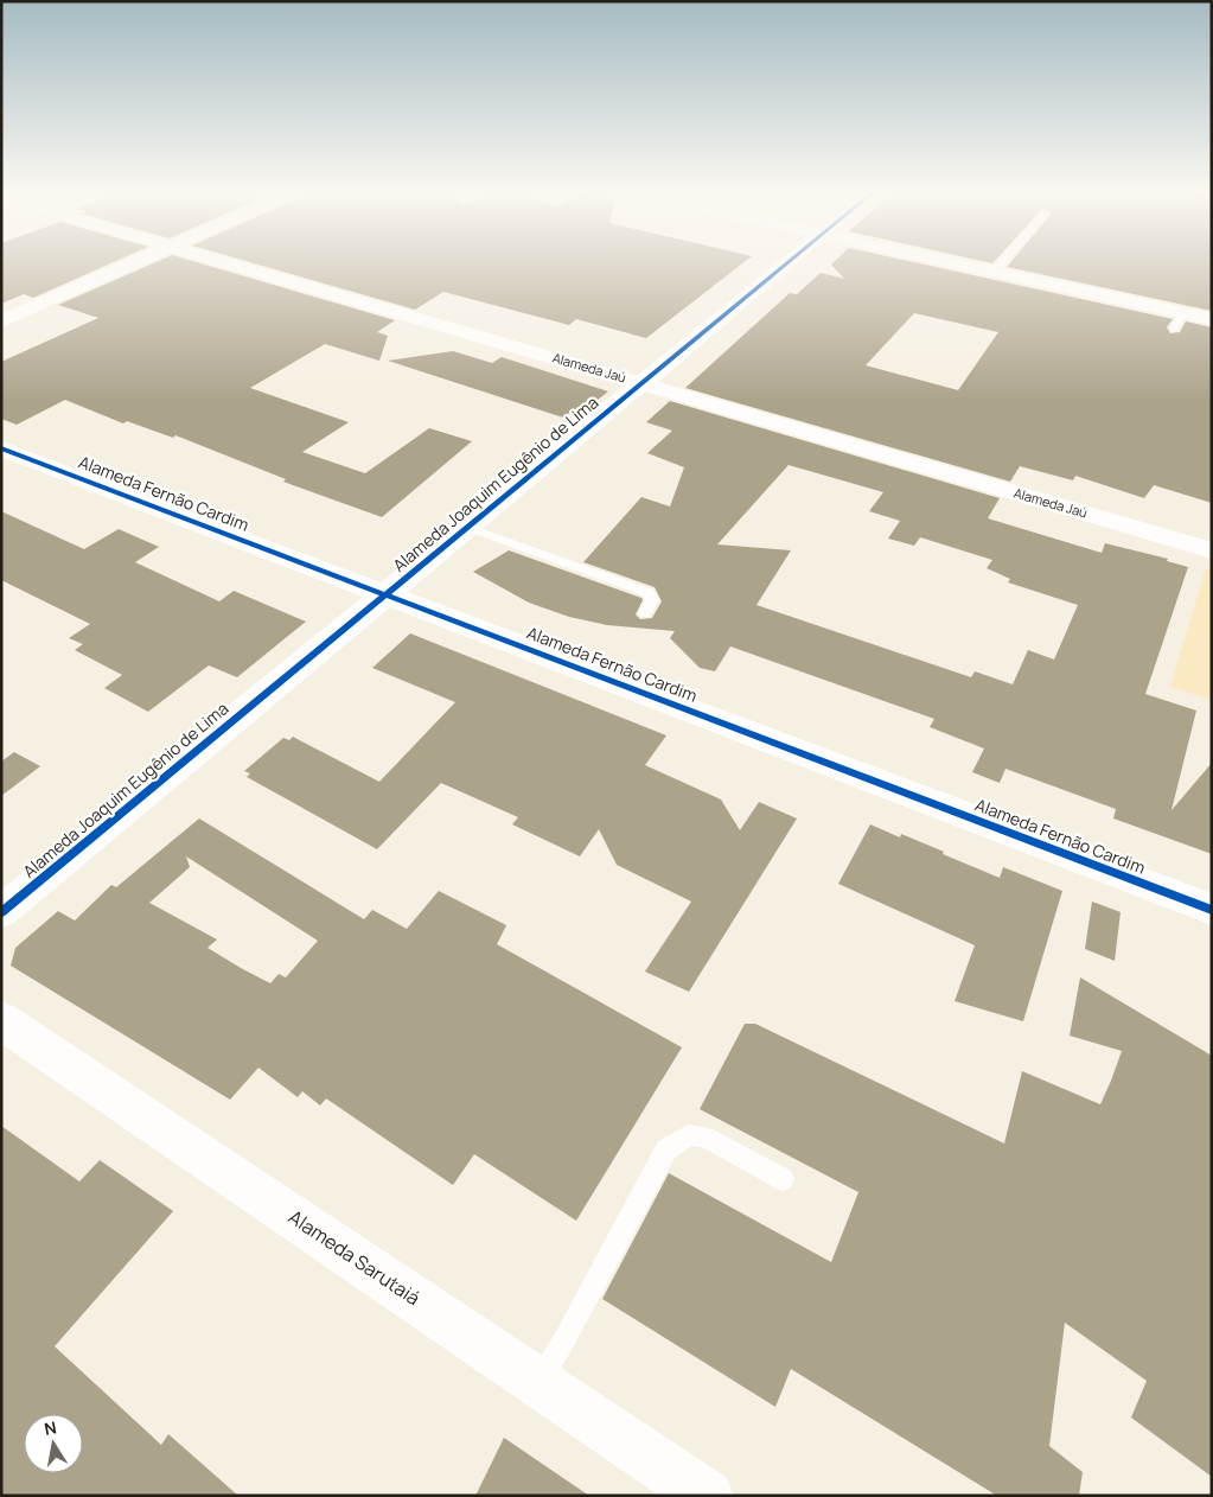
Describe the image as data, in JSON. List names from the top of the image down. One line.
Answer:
{"streets":{"street":["Alameda Jaú","Alameda Joaquim Eugênio de Lima","Alameda Fernão Cardim","Alameda Sarutaiá"]},"crossings":[["Alameda Jaú","Alameda Joaquim Eugênio de Lima"],["Alameda Joaquim Eugênio de Lima","Alameda Fernão Cardim"]],"north":"top"}
